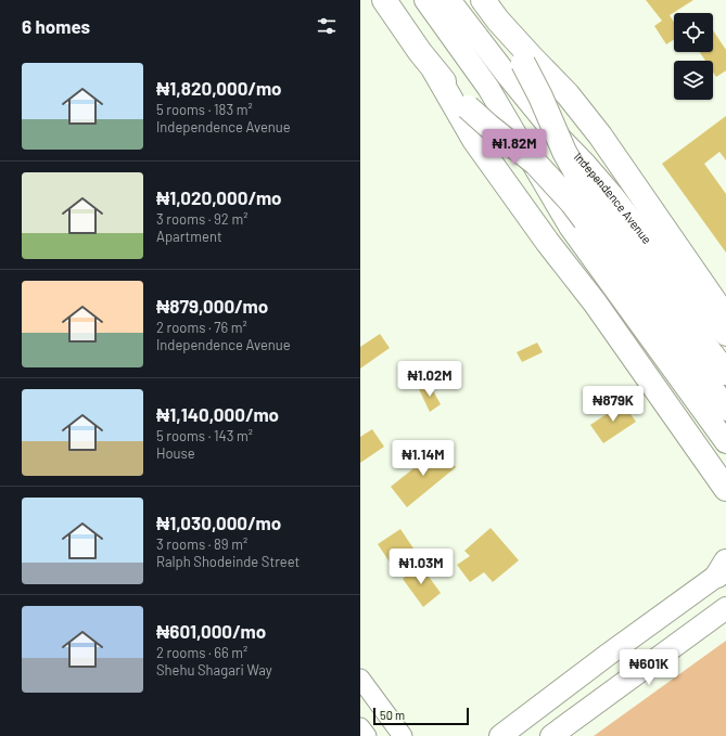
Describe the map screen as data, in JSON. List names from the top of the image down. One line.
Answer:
{"streets":{"main road":["Independence Avenue"]},"scale_bar":"50 m","page":{"heading":"6 homes","list":[{"name":"₦1,820,000/mo","note":"5 rooms · 183 m² · Independence Avenue"},{"name":"₦1,020,000/mo","note":"3 rooms · 92 m² · Apartment"},{"name":"₦879,000/mo","note":"2 rooms · 76 m² · Independence Avenue"},{"name":"₦1,140,000/mo","note":"5 rooms · 143 m² · House"},{"name":"₦1,030,000/mo","note":"3 rooms · 89 m² · Ralph Shodeinde Street"},{"name":"₦601,000/mo","note":"2 rooms · 66 m² · Shehu Shagari Way"}],"price":["₦1.82M","₦1.02M","₦879K","₦1.14M","₦1.03M","₦601K"],"scale":"50 m"}}
